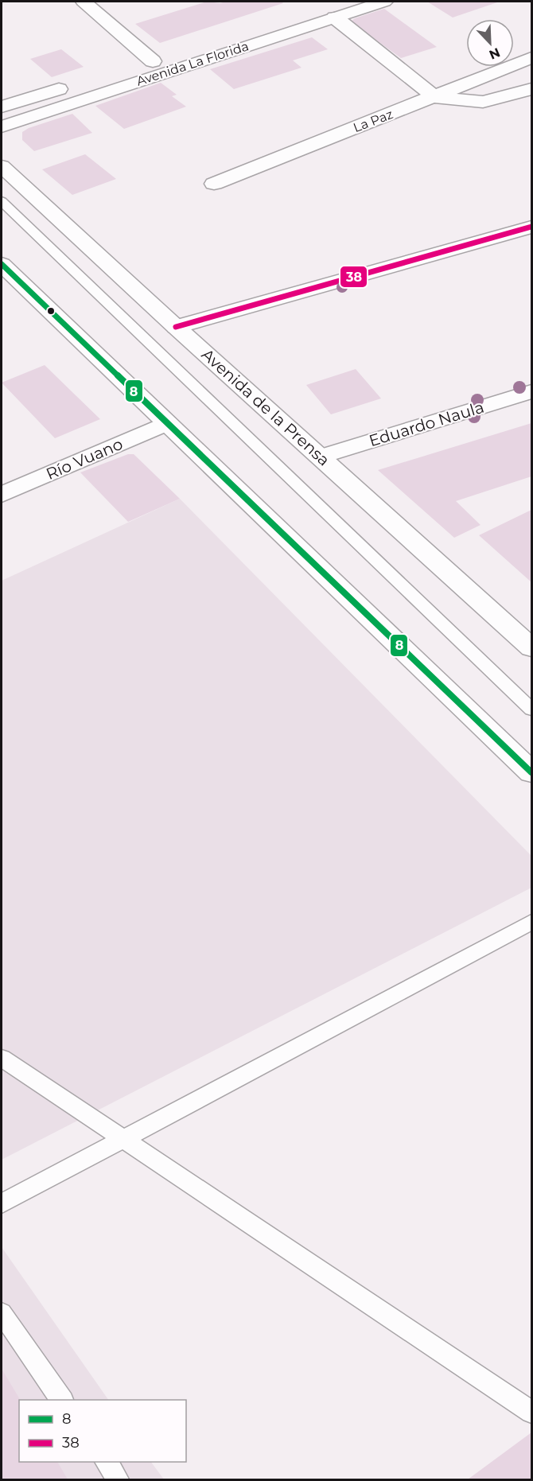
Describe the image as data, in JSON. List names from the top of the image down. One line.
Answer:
{"streets":{"main road":["Avenida La Florida","La Paz","Avenida de la Prensa","Eduardo Naula","Río Vuano"]},"crossings":[["Avenida de la Prensa","Eduardo Naula"]],"lines":["transit line 38","transit line 8"],"legend":["8","38"],"north":"bottom right"}
